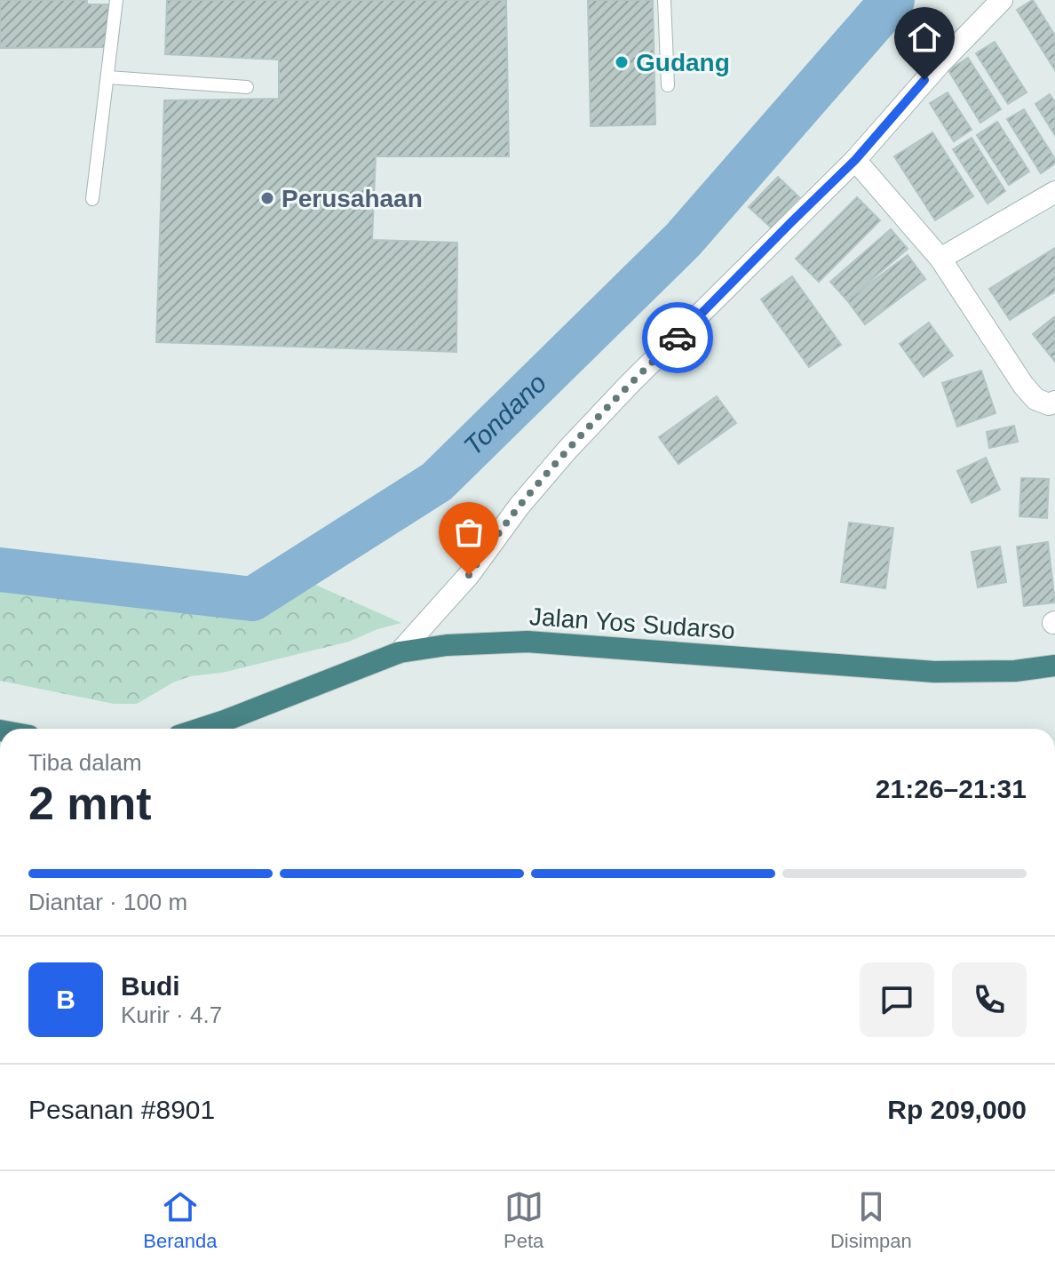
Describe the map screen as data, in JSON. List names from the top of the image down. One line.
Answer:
{"streets":{"highway":["Jalan Yos Sudarso"]},"water":["Tondano"],"places":["Gudang","Perusahaan"],"page":{"heading":["2 mnt","Tiba dalam","21:26–21:31"],"panel":["Budi","Kurir · 4.7","Pesanan #8901","Rp 209,000"],"bar":"Diantar · 100 m","round":"B","tabs":["Beranda","Peta","Disimpan"]}}
